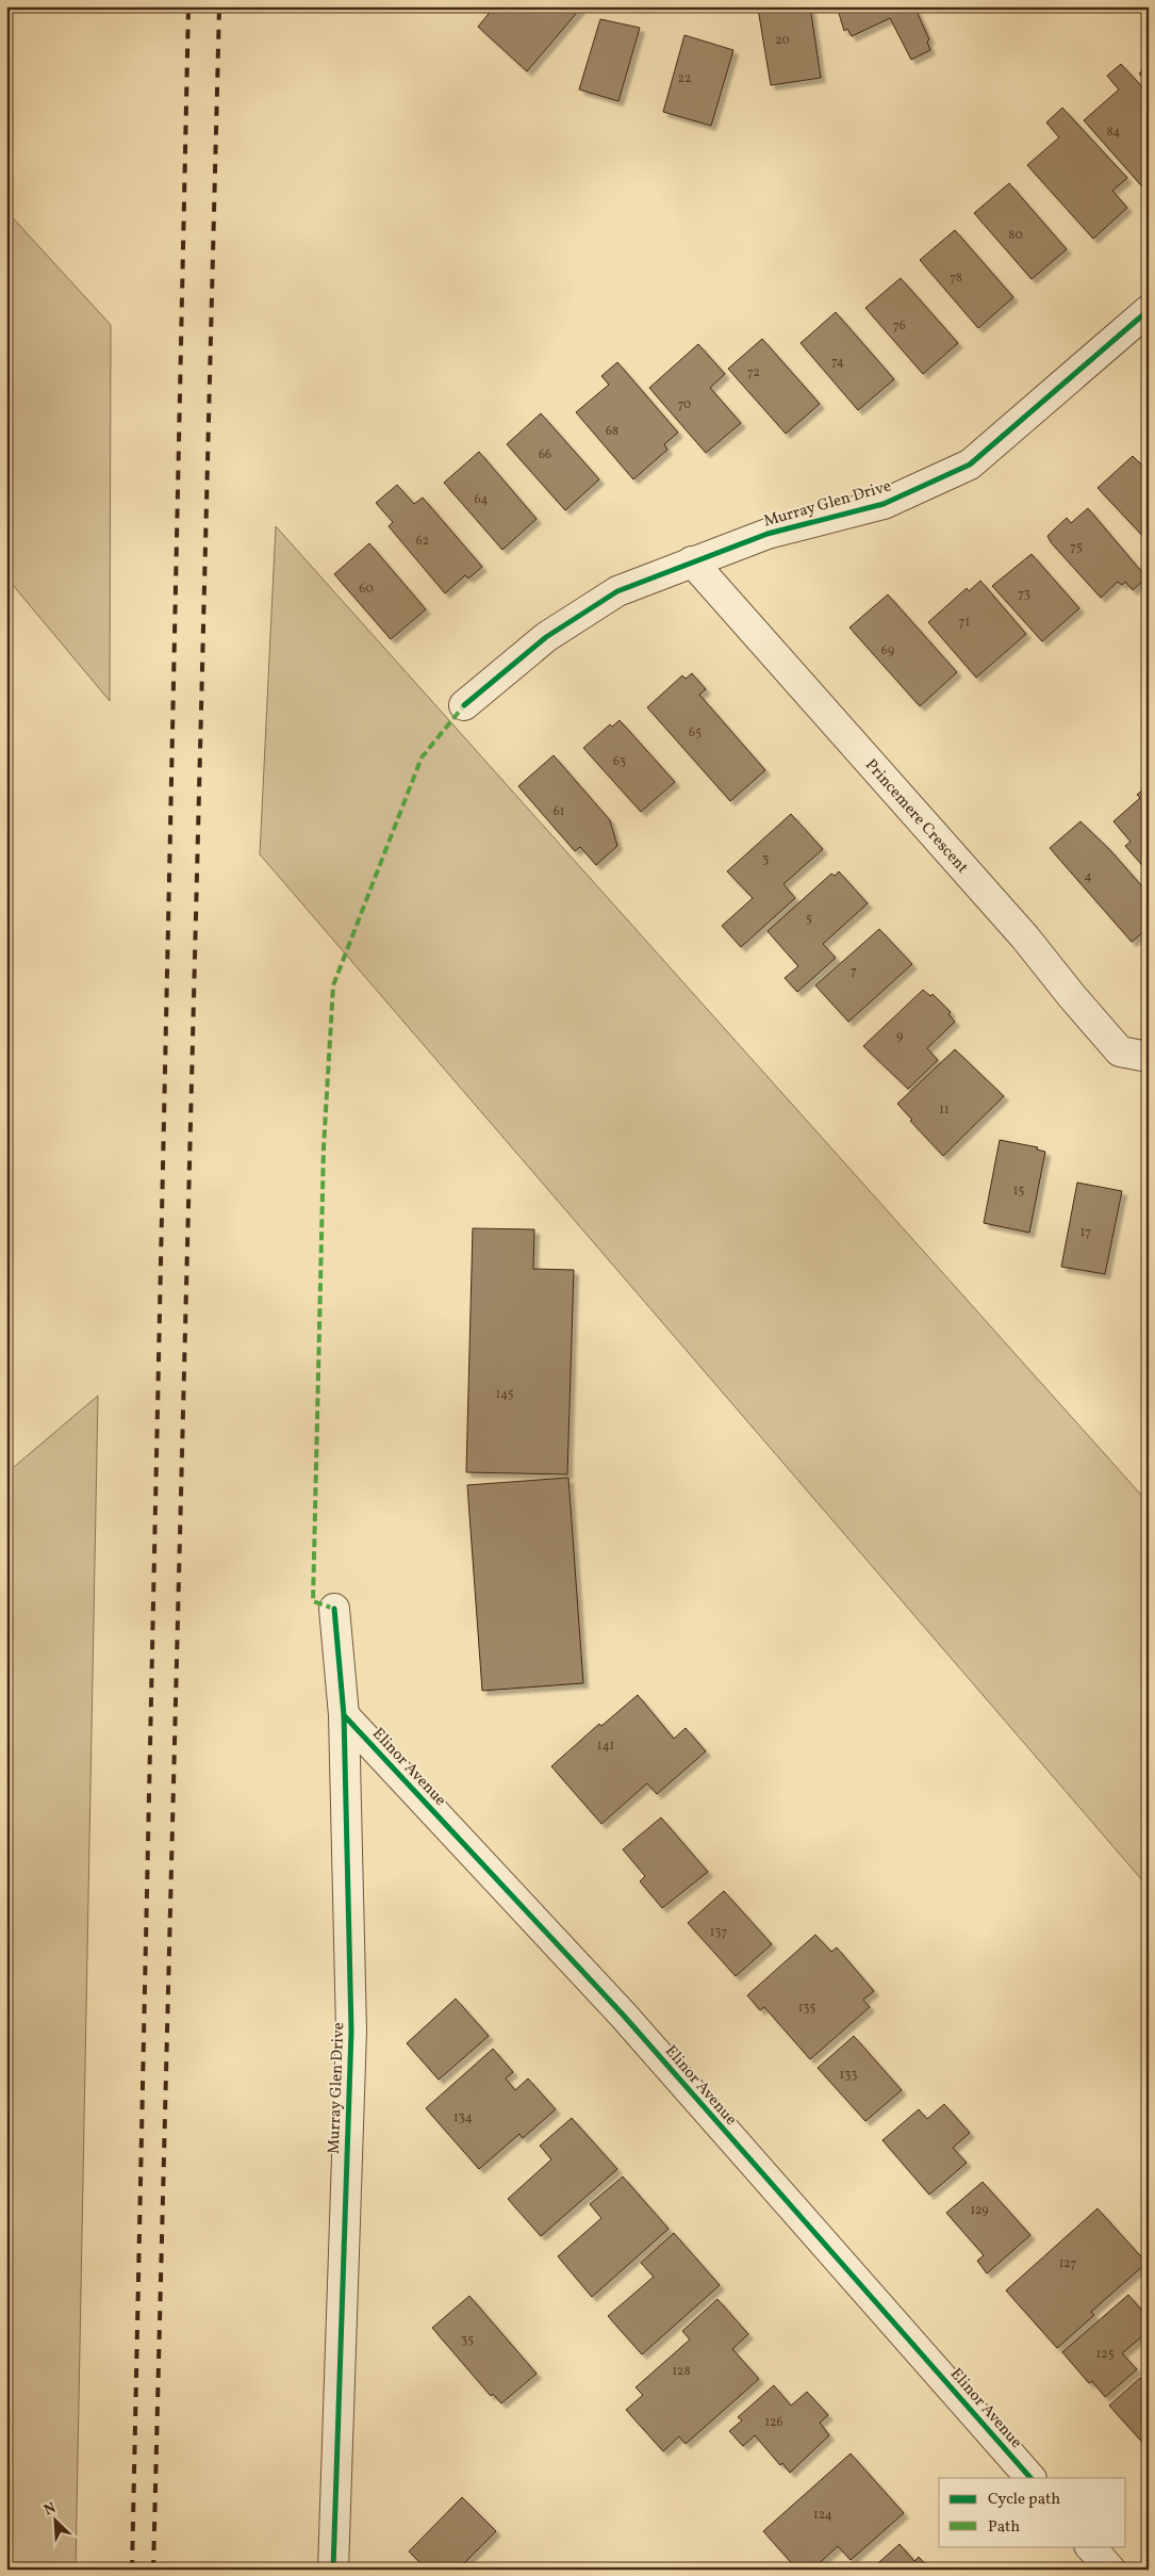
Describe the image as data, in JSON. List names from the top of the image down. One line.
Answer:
{"streets":{"street":["Murray Glen Drive","Princemere Crescent","Elinor Avenue"]},"crossings":[["Murray Glen Drive","Princemere Crescent"],["Murray Glen Drive","Elinor Avenue"]],"house_numbers":["20","22","84","80","78","76","74","72","70","68","66","64","62","75","60","73","71","69","65","63","61","3","4","5","7","9","11","15","17","145","141","137","135","133","134","129","127","35","125","128","126","124"],"legend":["Cycle path","Path"],"north":"top left"}
